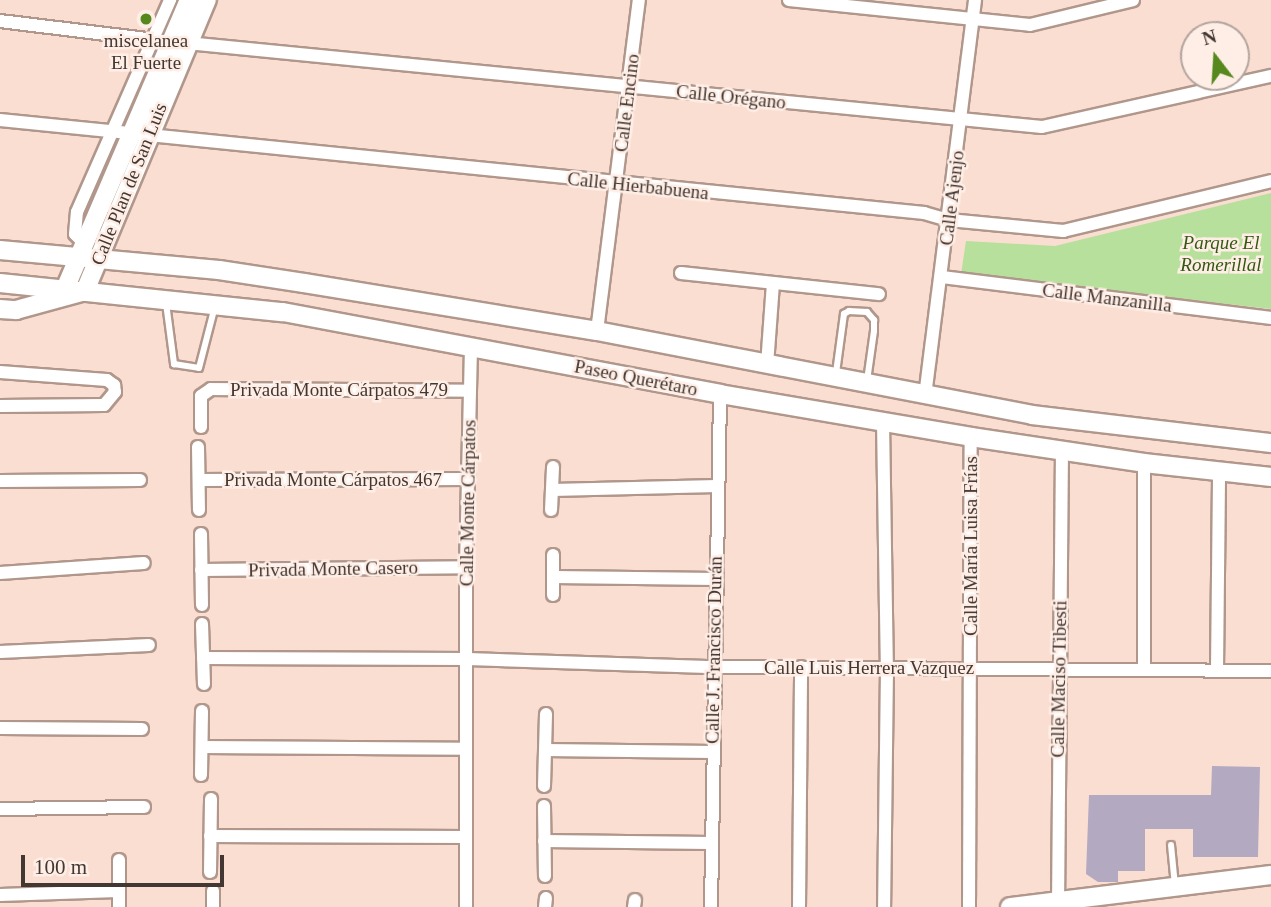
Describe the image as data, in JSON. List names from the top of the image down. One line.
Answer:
{"streets":{"main road":["Calle Plan de San Luis","Paseo Querétaro"],"street":["Calle Orégano","Calle Encino","Calle Hierbabuena","Calle Ajenjo","Calle Manzanilla","Privada Monte Cárpatos 479","Privada Monte Cárpatos 467","Calle Monte Cárpatos","Calle María Luisa Frías","Privada Monte Casero","Calle J. Francisco Durán","Calle Luis Herrera Vazquez","Calle Maciso Tibesti"]},"crossings":[["Calle Orégano","Calle Encino"],["Calle Orégano","Calle Plan de San Luis"],["Calle Orégano","Calle Ajenjo"],["Calle Encino","Calle Hierbabuena"],["Calle Encino","Paseo Querétaro"],["Calle Plan de San Luis","Calle Hierbabuena"],["Calle Plan de San Luis","Paseo Querétaro"],["Calle Hierbabuena","Calle Ajenjo"],["Calle Ajenjo","Calle Manzanilla"],["Calle Ajenjo","Paseo Querétaro"],["Paseo Querétaro","Calle Monte Cárpatos"],["Paseo Querétaro","Calle María Luisa Frías"],["Paseo Querétaro","Calle J. Francisco Durán"],["Paseo Querétaro","Calle Maciso Tibesti"],["Privada Monte Cárpatos 479","Calle Monte Cárpatos"],["Privada Monte Cárpatos 467","Calle Monte Cárpatos"],["Calle Monte Cárpatos","Privada Monte Casero"],["Calle Monte Cárpatos","Calle Luis Herrera Vazquez"],["Calle María Luisa Frías","Calle Luis Herrera Vazquez"],["Calle J. Francisco Durán","Calle Luis Herrera Vazquez"],["Calle Luis Herrera Vazquez","Calle Maciso Tibesti"]],"parks":["Parque El Romerillal"],"places":["miscelanea El Fuerte"],"scale_bar":"100 m","north":"top"}
